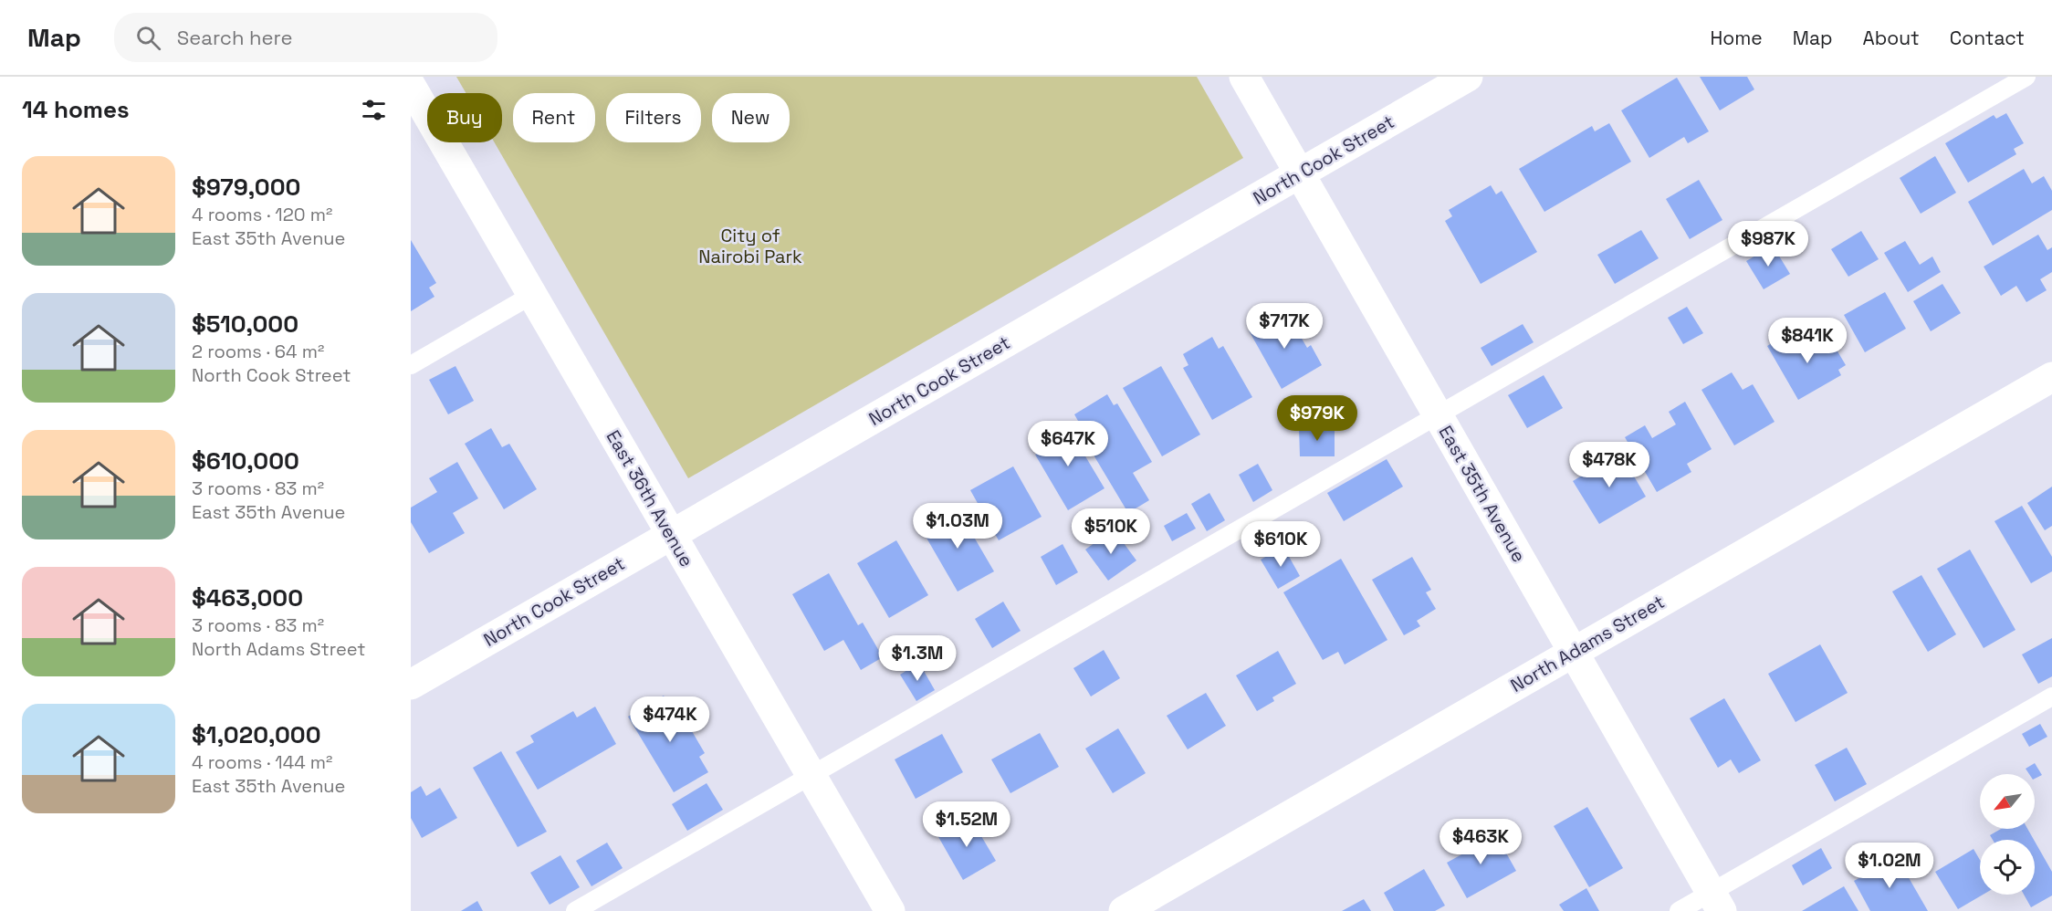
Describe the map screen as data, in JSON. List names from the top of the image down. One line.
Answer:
{"streets":{"street":["North Cook Street","East 35th Avenue","East 36th Avenue","North Adams Street"]},"crossings":[["North Cook Street","East 35th Avenue"],["North Cook Street","East 36th Avenue"],["East 35th Avenue","North Adams Street"]],"parks":["City of Nairobi Park"],"north":"bottom left","page":{"header":"Map","search":"Search here","nav":["Home","Map","About","Contact"],"heading":"14 homes","chip":["Buy","Rent","Filters","New"],"list":[{"name":"$979,000","note":"4 rooms · 120 m² · East 35th Avenue"},{"name":"$510,000","note":"2 rooms · 64 m² · North Cook Street"},{"name":"$610,000","note":"3 rooms · 83 m² · East 35th Avenue"},{"name":"$463,000","note":"3 rooms · 83 m² · North Adams Street"},{"name":"$1,020,000","note":"4 rooms · 144 m² · East 35th Avenue"}],"price":["$987K","$717K","$841K","$979K","$647K","$478K","$1.03M","$510K","$610K","$1.3M","$474K","$1.52M","$463K","$1.02M"]}}
